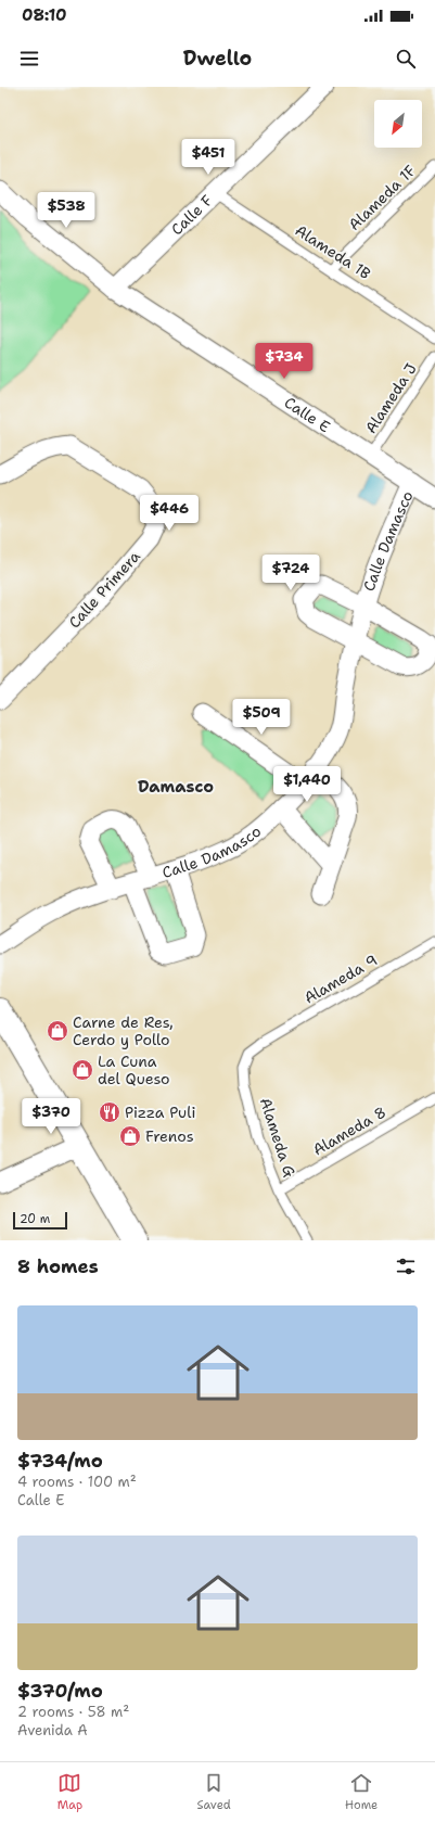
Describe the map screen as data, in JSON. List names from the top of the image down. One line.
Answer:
{"streets":{"street":["Calle F","Calle E","Calle Damasco","Calle Primera"],"lane":["Alameda 1F","Alameda 1B","Alameda J","Alameda 9","Alameda 8","Alameda G"]},"crossings":[["Alameda 1F","Alameda 1B"],["Calle F","Alameda 1B"],["Calle F","Calle E"],["Alameda J","Calle E"],["Calle E","Calle Damasco"],["Alameda 9","Alameda G"],["Alameda 8","Alameda G"]],"districts":["Damasco"],"places":{"shop":["Carne de Res, Cerdo y Pollo","La Cuna del Queso","Frenos"],"restaurant":["Pizza Puli"]},"scale_bar":"20 m","north":"bottom left","page":{"status":"08:10","header":"Dwello","price":["$451","$538","$734","$446","$724","$509","$1,440","$370"],"scale":"20 m","heading":"8 homes","list":[{"name":"$734/mo","note":"4 rooms · 100 m² · Calle E"},{"name":"$370/mo","note":"2 rooms · 58 m² · Avenida A"}],"tabs":["Map","Saved","Home"]}}
